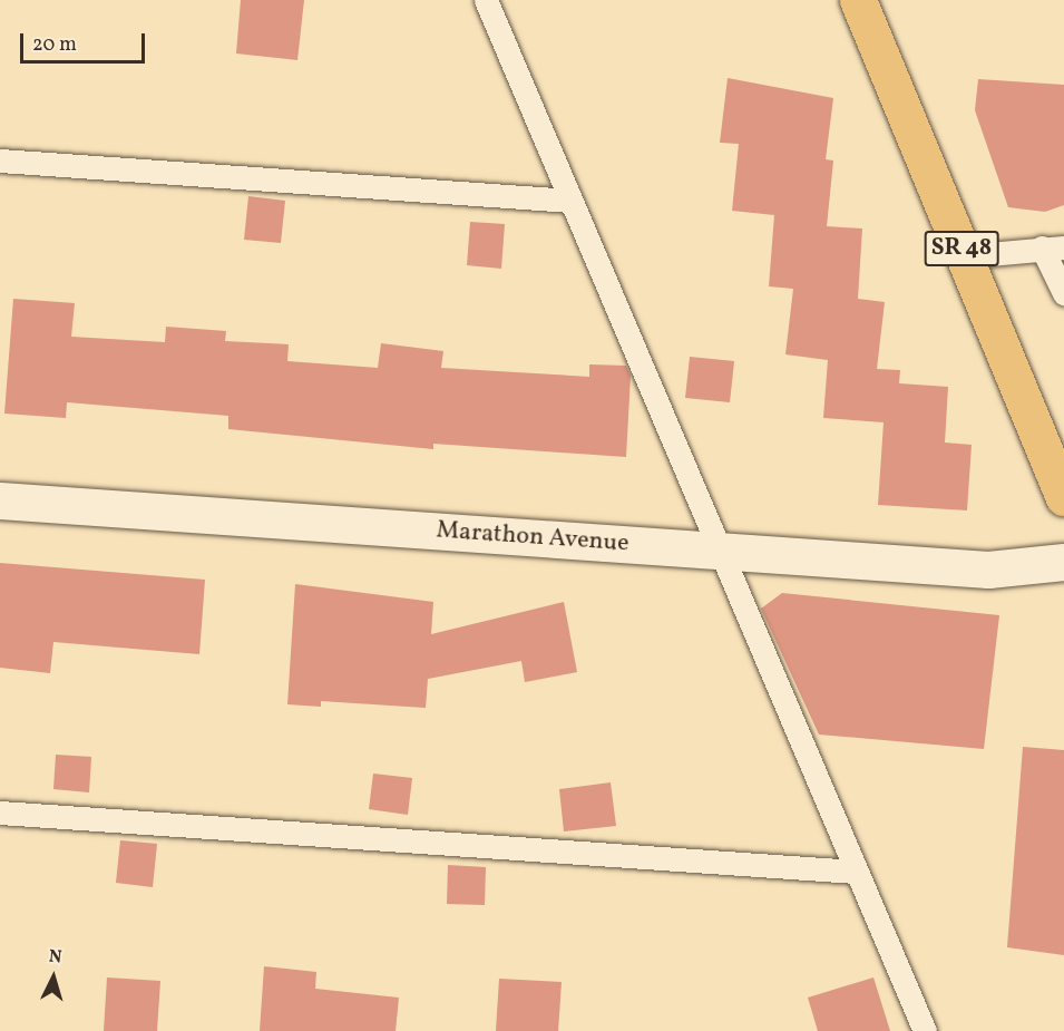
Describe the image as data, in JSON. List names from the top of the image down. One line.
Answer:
{"streets":{"main road":["SR 48"],"street":["Marathon Avenue"]},"scale_bar":"20 m","north":"top"}
